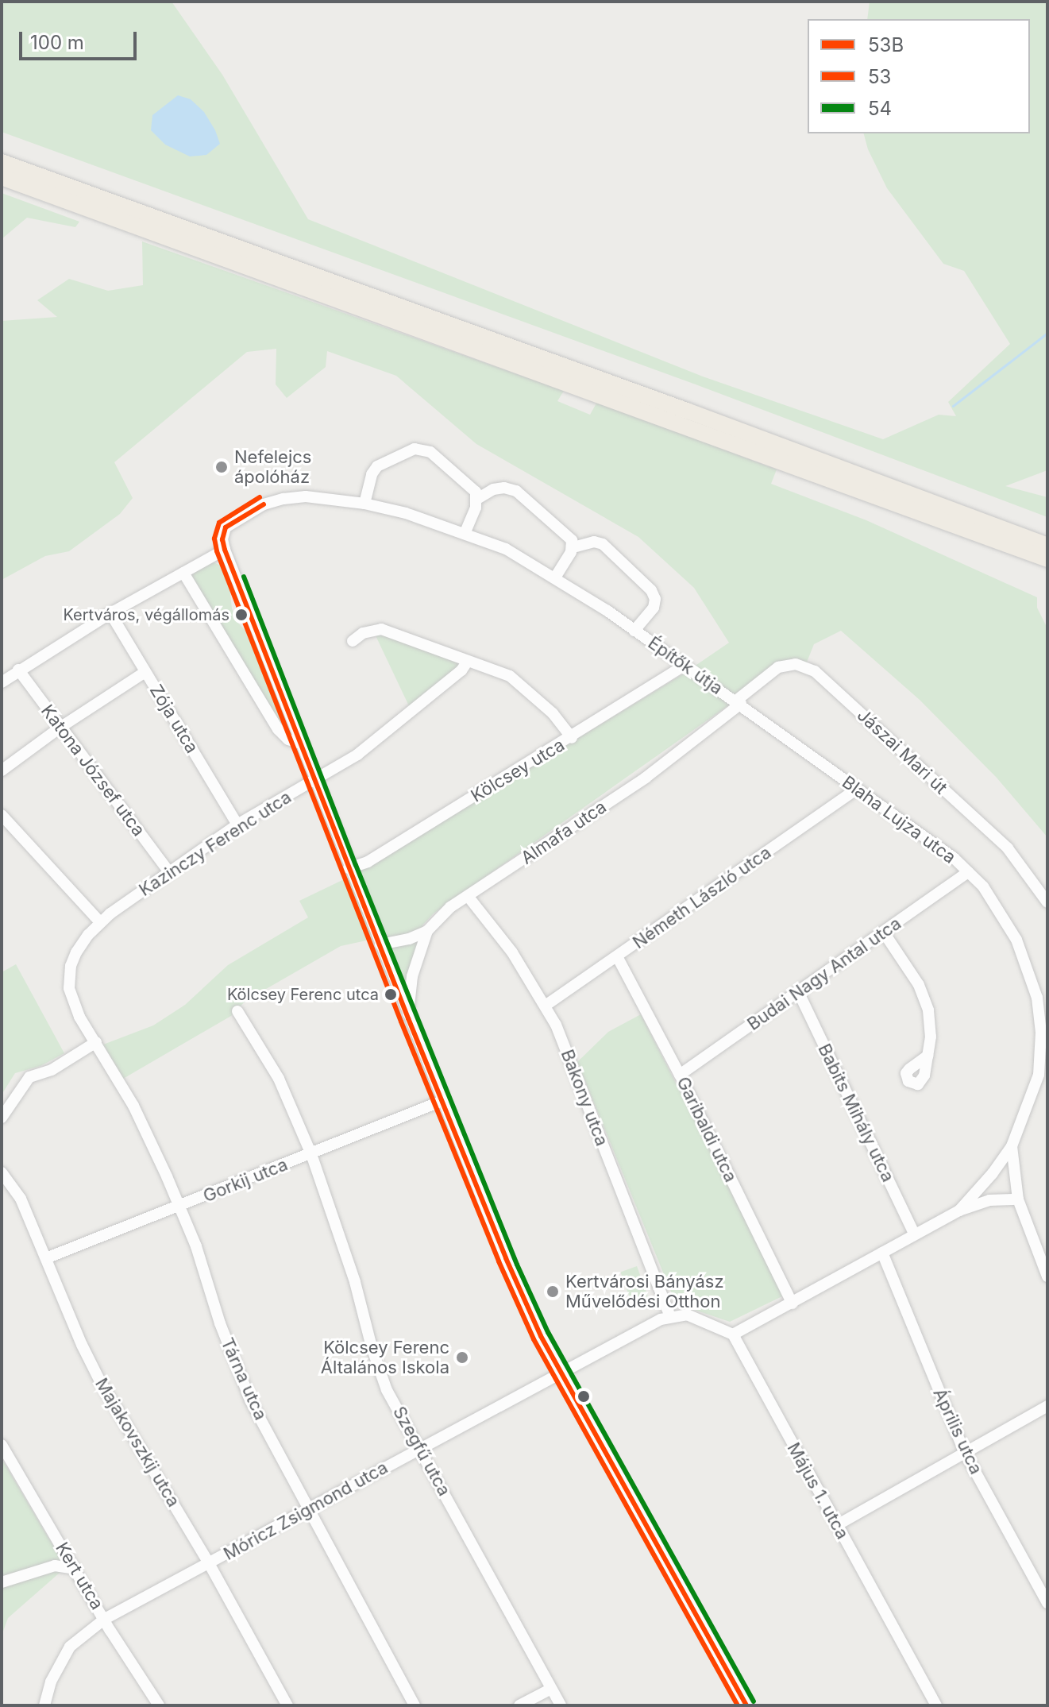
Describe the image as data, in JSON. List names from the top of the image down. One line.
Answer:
{"streets":{"street":["Építők útja","Zója utca","Jászai Mari út","Katona József utca","Kölcsey utca","Blaha Lujza utca","Almafa utca","Kazinczy Ferenc utca","Németh László utca","Budai Nagy Antal utca","Bakony utca","Babits Mihály utca","Garibaldi utca","Gorkij utca","Tárna utca","Április utca","Majakovszkij utca","Szegfű utca","Május 1. utca","Móricz Zsigmond utca","Kert utca"]},"crossings":[["Építők útja","Jászai Mari út"],["Építők útja","Kölcsey utca"],["Építők útja","Blaha Lujza utca"],["Építők útja","Almafa utca"],["Zója utca","Kazinczy Ferenc utca"],["Jászai Mari út","Blaha Lujza utca"],["Jászai Mari út","Almafa utca"],["Katona József utca","Kazinczy Ferenc utca"],["Blaha Lujza utca","Almafa utca"],["Blaha Lujza utca","Németh László utca"],["Blaha Lujza utca","Budai Nagy Antal utca"],["Blaha Lujza utca","Babits Mihály utca"],["Blaha Lujza utca","Garibaldi utca"],["Blaha Lujza utca","Április utca"],["Blaha Lujza utca","Május 1. utca"],["Almafa utca","Bakony utca"],["Kazinczy Ferenc utca","Tárna utca"],["Németh László utca","Bakony utca"],["Németh László utca","Garibaldi utca"],["Budai Nagy Antal utca","Babits Mihály utca"],["Budai Nagy Antal utca","Garibaldi utca"],["Bakony utca","Móricz Zsigmond utca"],["Gorkij utca","Tárna utca"],["Gorkij utca","Majakovszkij utca"],["Gorkij utca","Szegfű utca"],["Tárna utca","Móricz Zsigmond utca"],["Majakovszkij utca","Móricz Zsigmond utca"],["Szegfű utca","Móricz Zsigmond utca"],["Móricz Zsigmond utca","Kert utca"]],"places":["Nefelejcs ápolóház","Kertváros, végállomás","Kölcsey Ferenc utca","Kertvárosi Bányász Művelődési Otthon","Kölcsey Ferenc Általános Iskola"],"lines":["transit line 53","transit line 53B","transit line 54"],"legend":["53B","53","54"],"scale_bar":"100 m"}
